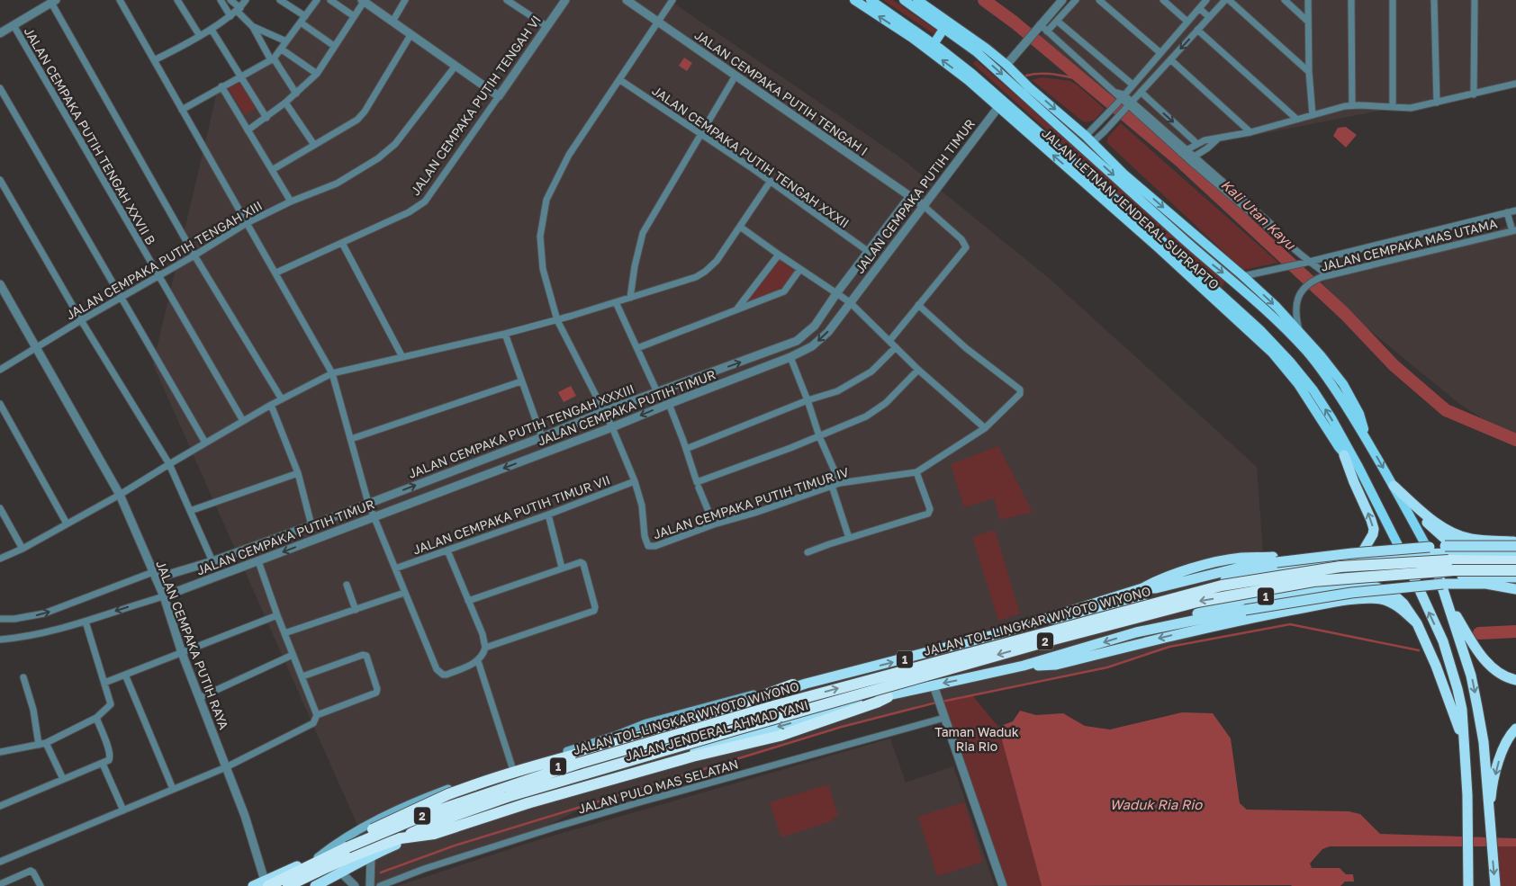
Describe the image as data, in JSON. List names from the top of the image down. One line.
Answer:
{"streets":{"highway":["1","JALAN TOL LINGKAR WIYOTO WIYONO","2","JALAN JENDERAL AHMAD YANI"],"main road":["JALAN LETNAN JENDERAL SUPRAPTO"],"street":["JALAN CEMPAKA PUTIH TENGAH I","JALAN CEMPAKA PUTIH TENGAH VI","JALAN CEMPAKA PUTIH TENGAH XXVII B","JALAN CEMPAKA PUTIH TENGAH XXXII","JALAN CEMPAKA PUTIH TIMUR","JALAN CEMPAKA MAS UTAMA","JALAN CEMPAKA PUTIH TENGAH XIII","JALAN CEMPAKA PUTIH TENGAH XXXIII","JALAN CEMPAKA PUTIH TIMUR IV","JALAN CEMPAKA PUTIH TIMUR VII","JALAN CEMPAKA PUTIH RAYA","JALAN PULO MAS SELATAN"]},"crossings":[["JALAN CEMPAKA PUTIH TENGAH I","JALAN CEMPAKA PUTIH TIMUR"],["JALAN CEMPAKA PUTIH TENGAH I","JALAN CEMPAKA PUTIH TENGAH XXXIII"],["JALAN CEMPAKA PUTIH TENGAH XXVII B","JALAN CEMPAKA PUTIH TENGAH XIII"],["JALAN CEMPAKA PUTIH TENGAH XXXII","JALAN CEMPAKA PUTIH TENGAH XXXIII"],["JALAN CEMPAKA PUTIH TIMUR","JALAN LETNAN JENDERAL SUPRAPTO"],["JALAN CEMPAKA PUTIH TIMUR","JALAN CEMPAKA PUTIH TENGAH XXXIII"],["JALAN CEMPAKA PUTIH TIMUR","JALAN CEMPAKA PUTIH RAYA"],["JALAN LETNAN JENDERAL SUPRAPTO","JALAN CEMPAKA MAS UTAMA"],["JALAN LETNAN JENDERAL SUPRAPTO","1"],["JALAN LETNAN JENDERAL SUPRAPTO","JALAN JENDERAL AHMAD YANI"],["JALAN CEMPAKA PUTIH TENGAH XIII","JALAN CEMPAKA PUTIH RAYA"],["JALAN CEMPAKA PUTIH TENGAH XXXIII","JALAN CEMPAKA PUTIH RAYA"],["JALAN CEMPAKA PUTIH TIMUR IV","JALAN CEMPAKA PUTIH TIMUR VII"],["1","JALAN JENDERAL AHMAD YANI"],["JALAN TOL LINGKAR WIYOTO WIYONO","2"],["2","JALAN CEMPAKA PUTIH RAYA"],["2","JALAN JENDERAL AHMAD YANI"],["JALAN CEMPAKA PUTIH RAYA","JALAN JENDERAL AHMAD YANI"]],"water":["Kali Utan Kayu","Waduk Ria Rio"],"parks":["Taman Waduk Ria Rio"]}
